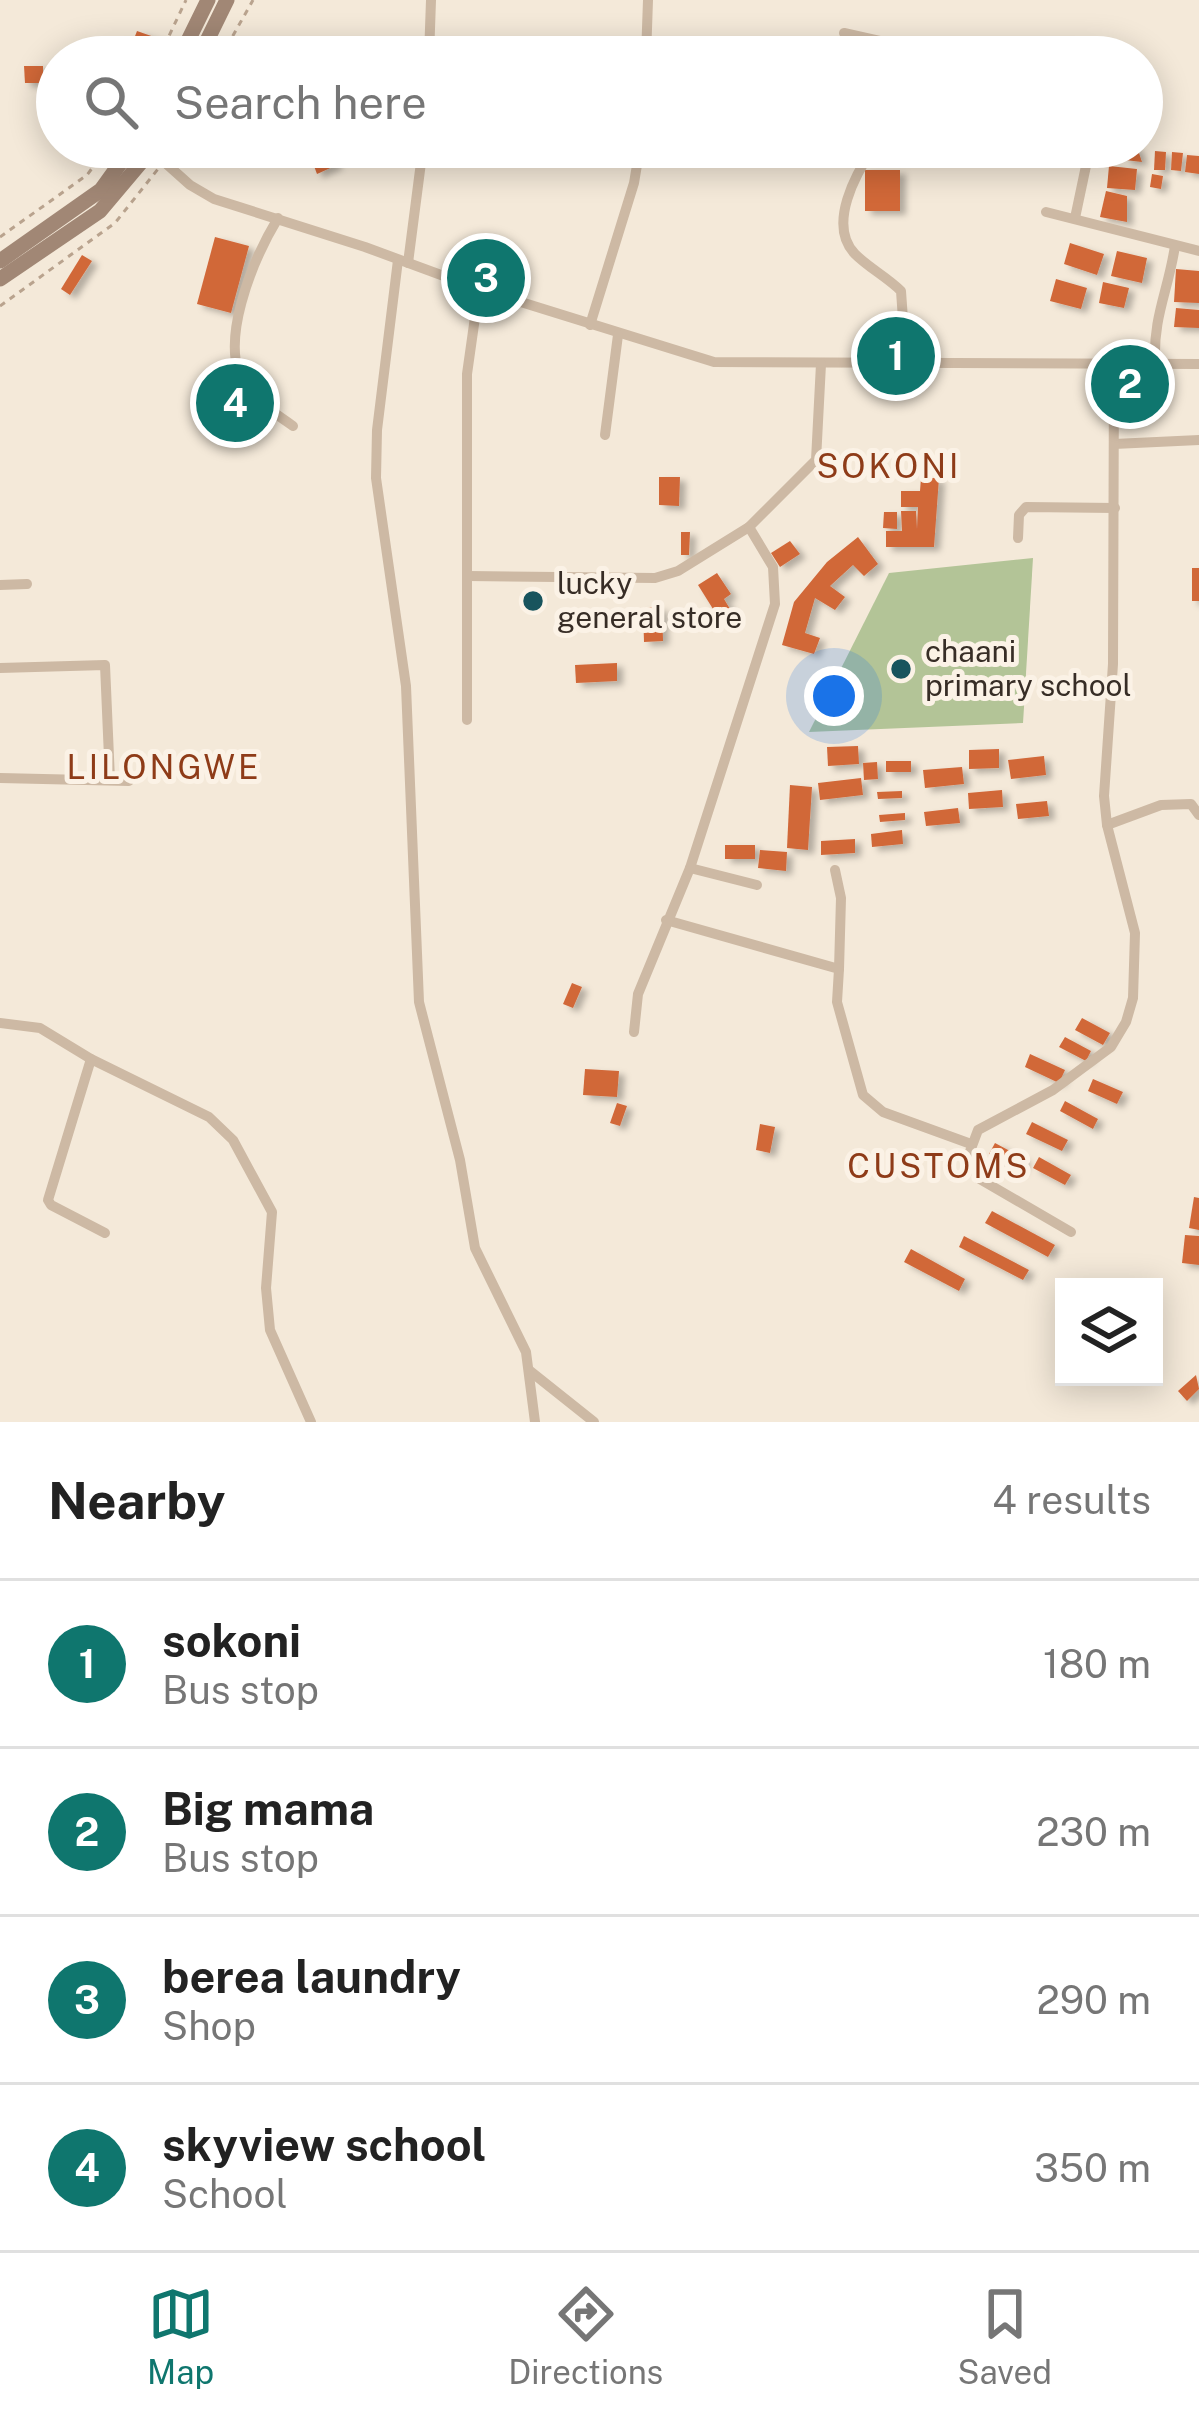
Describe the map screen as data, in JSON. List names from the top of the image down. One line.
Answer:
{"districts":["SOKONI","LILONGWE","CUSTOMS"],"places":["lucky general store","chaani primary school"],"page":{"search":"Search here","pins":["3","1","2","4"],"heading":["Nearby","4 results"],"list":[{"mark":"1","name":"sokoni","note":"Bus stop","value":"180 m"},{"mark":"2","name":"Big mama","note":"Bus stop","value":"230 m"},{"mark":"3","name":"berea laundry","note":"Shop","value":"290 m"},{"mark":"4","name":"skyview school","note":"School","value":"350 m"}],"nav":["Map","Directions","Saved"]}}
